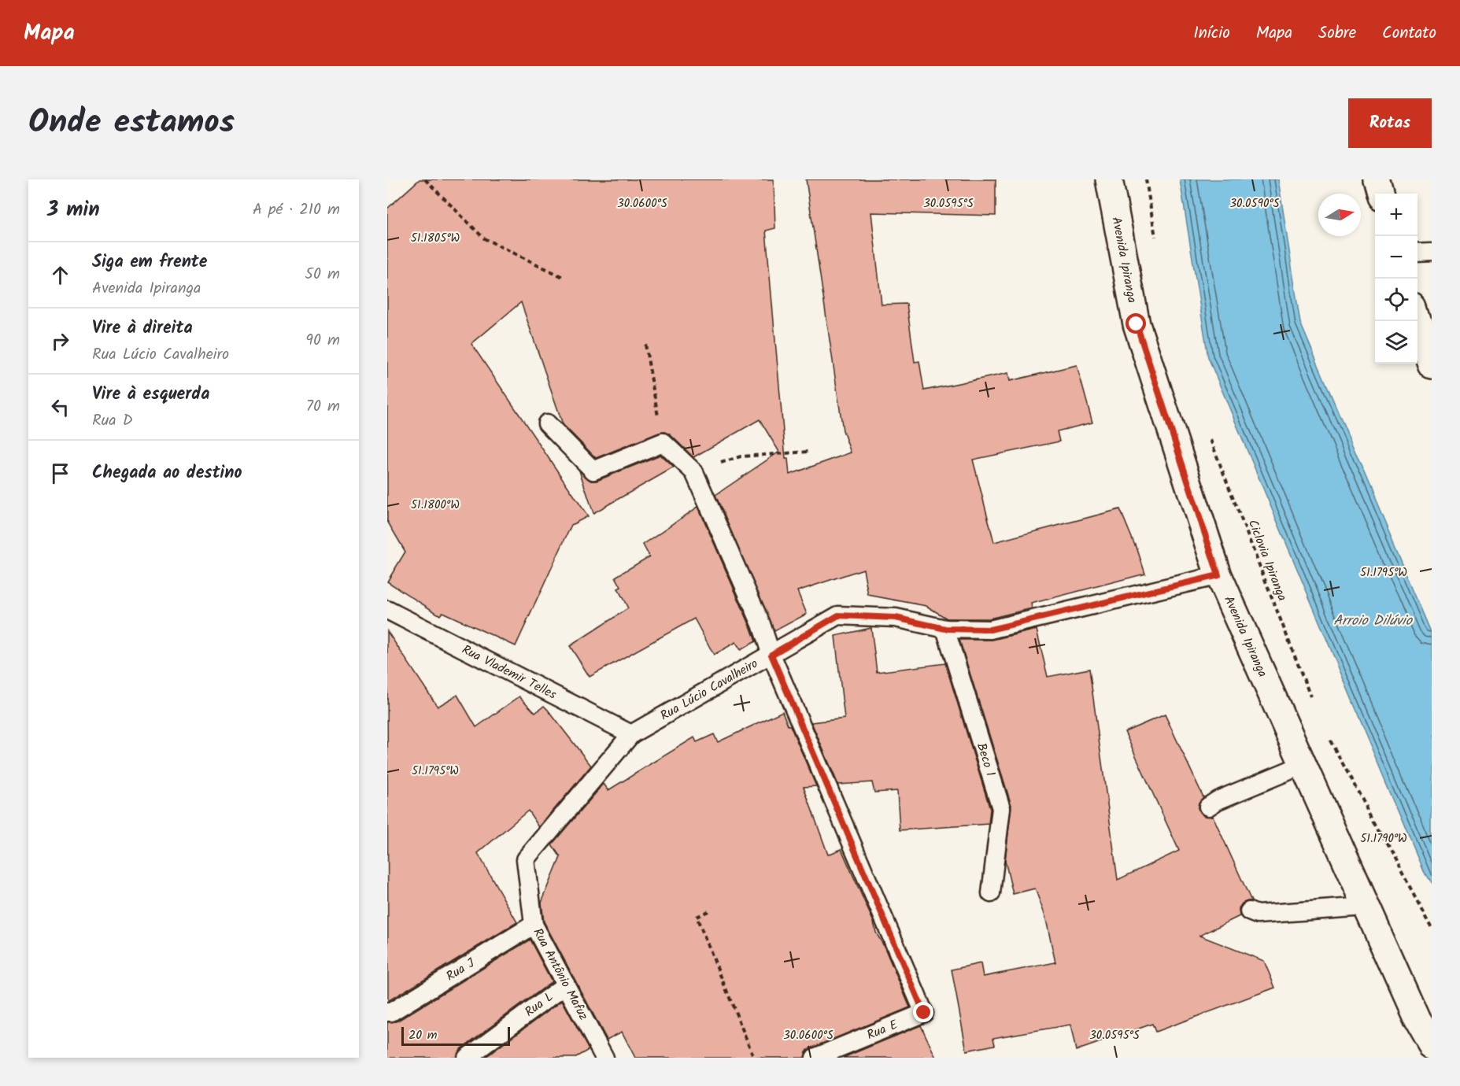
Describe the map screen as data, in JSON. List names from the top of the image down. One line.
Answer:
{"streets":{"main road":["Avenida Ipiranga"],"lane":["Rua Vlademir Telles","Rua Lúcio Cavalheiro","Beco 1","Rua J","Rua Antônio Mafuz","Rua L","Rua E"],"path":["Ciclovia Ipiranga"]},"crossings":[["Avenida Ipiranga","Rua Lúcio Cavalheiro"],["Rua Vlademir Telles","Rua Lúcio Cavalheiro"],["Rua Lúcio Cavalheiro","Beco 1"],["Rua Lúcio Cavalheiro","Rua Antônio Mafuz"],["Rua Lúcio Cavalheiro","Rua E"],["Rua J","Rua Antônio Mafuz"],["Rua Antônio Mafuz","Rua L"]],"water":["Arroio Dilúvio"],"scale_bar":"20 m","north":"right","page":{"header":"Mapa","nav":["Início","Mapa","Sobre","Contato"],"title":"Onde estamos","buttons":"Rotas","heading":["3 min","A pé · 210 m"],"map_buttons":["+","−"],"list":[["Siga em frente","Avenida Ipiranga","50 m"],["Vire à direita","Rua Lúcio Cavalheiro","90 m"],["Vire à esquerda","Rua D","70 m"],"Chegada ao destino"],"scale":"20 m"},"coordinates":["30.0600°S","30.0595°S","30.0590°S","51.1805°W","51.1800°W","51.1795°W","51.1790°W"]}
